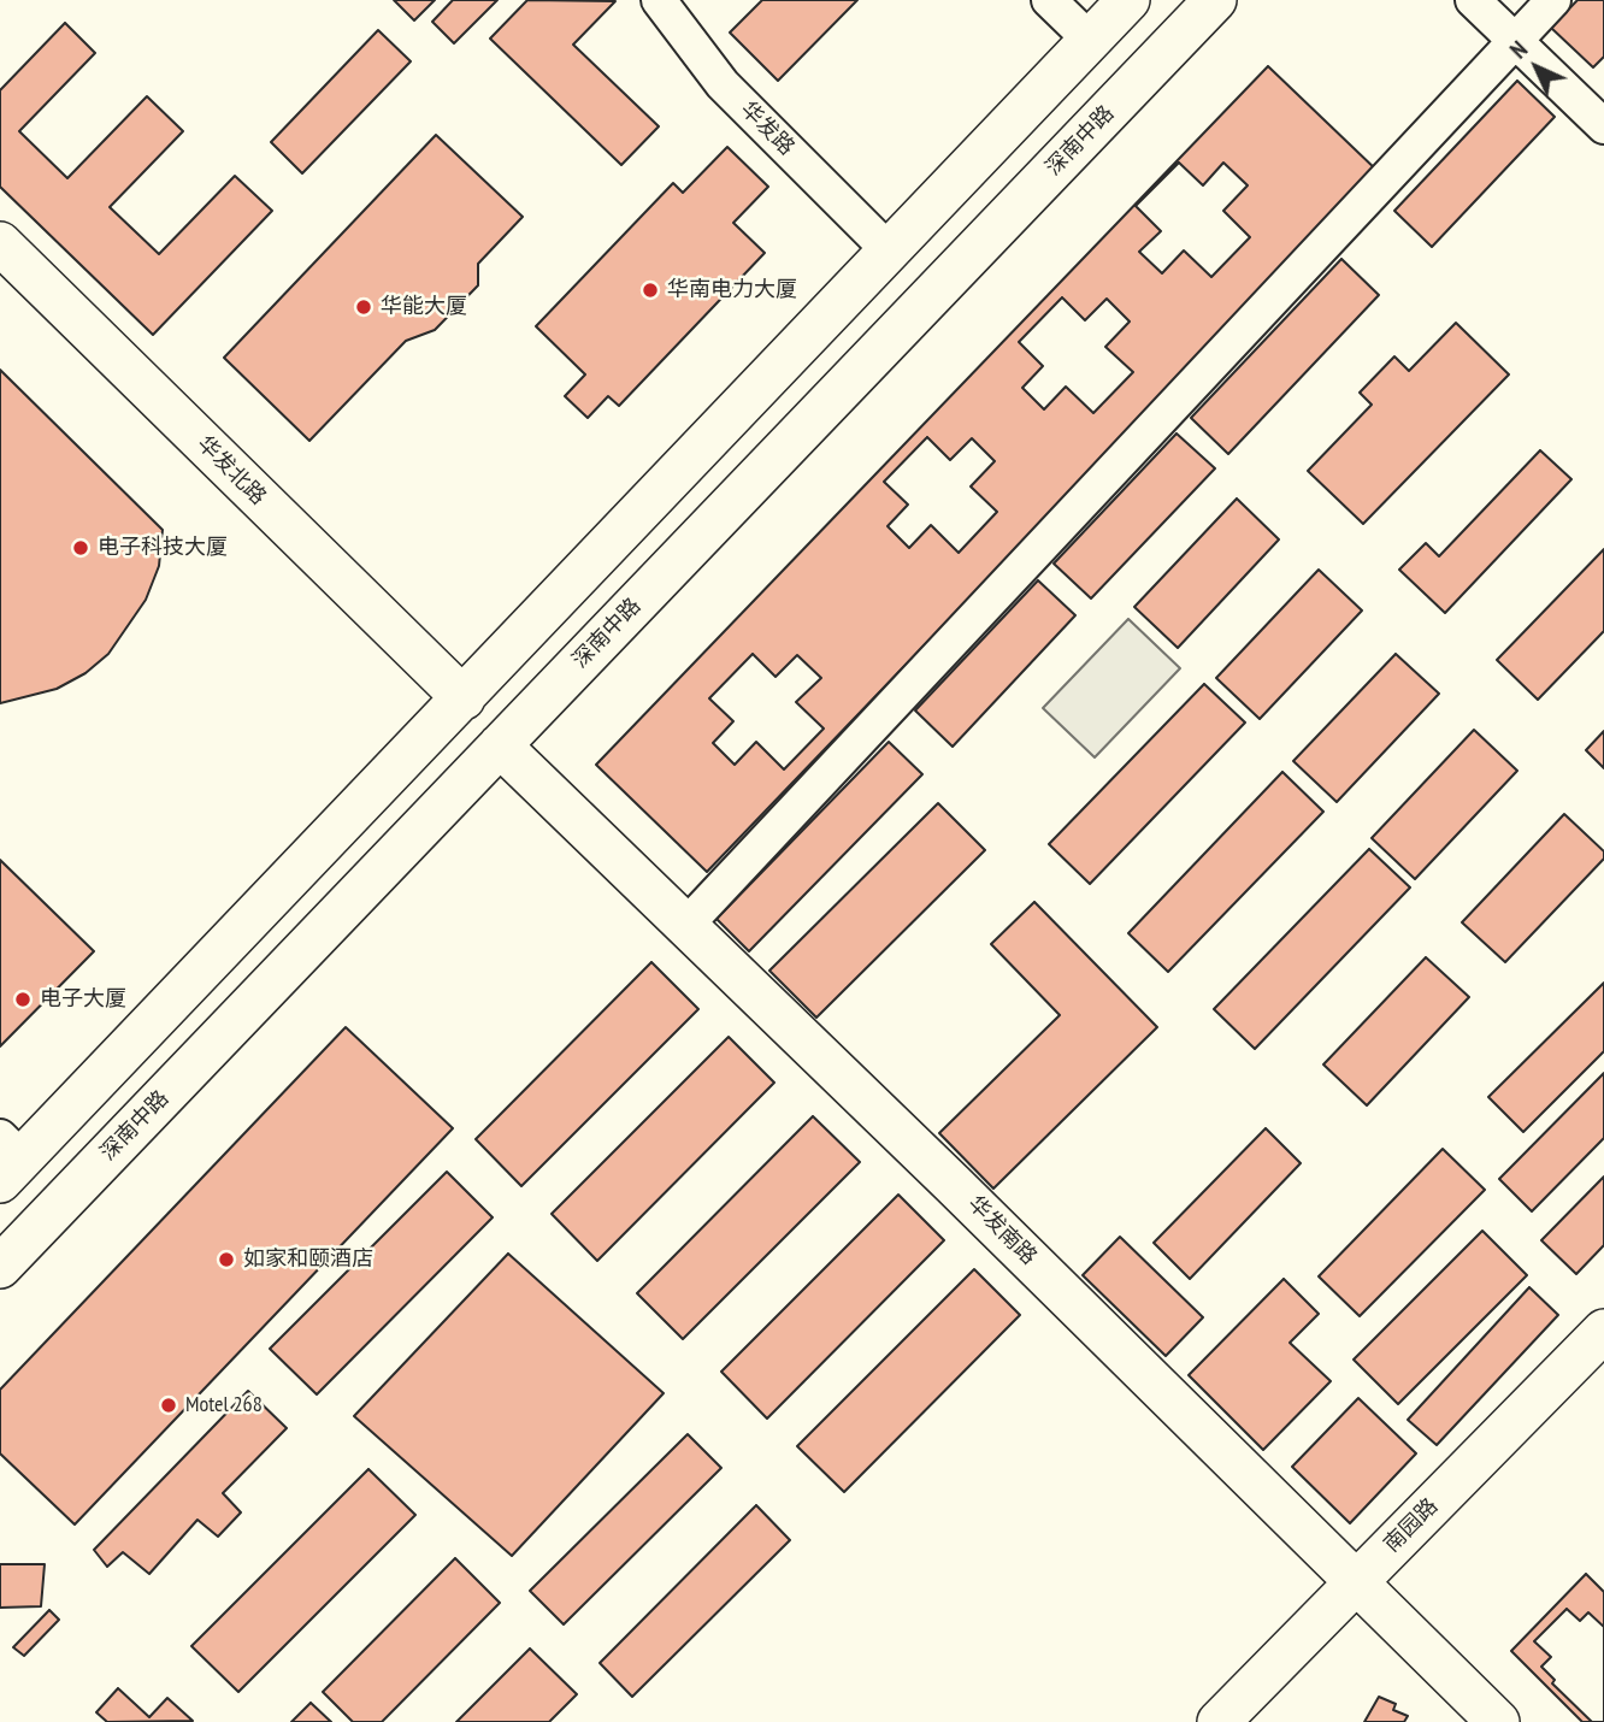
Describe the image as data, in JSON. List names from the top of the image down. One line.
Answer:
{"streets":{"main road":["深南中路","华发北路","华发南路","南园路"],"street":["华发路"]},"crossings":[["深南中路","华发南路"],["华发南路","南园路"]],"places":["华南电力大厦","华能大厦","电子科技大厦","电子大厦","如家和颐酒店","Motel 268"],"north":"top left"}
